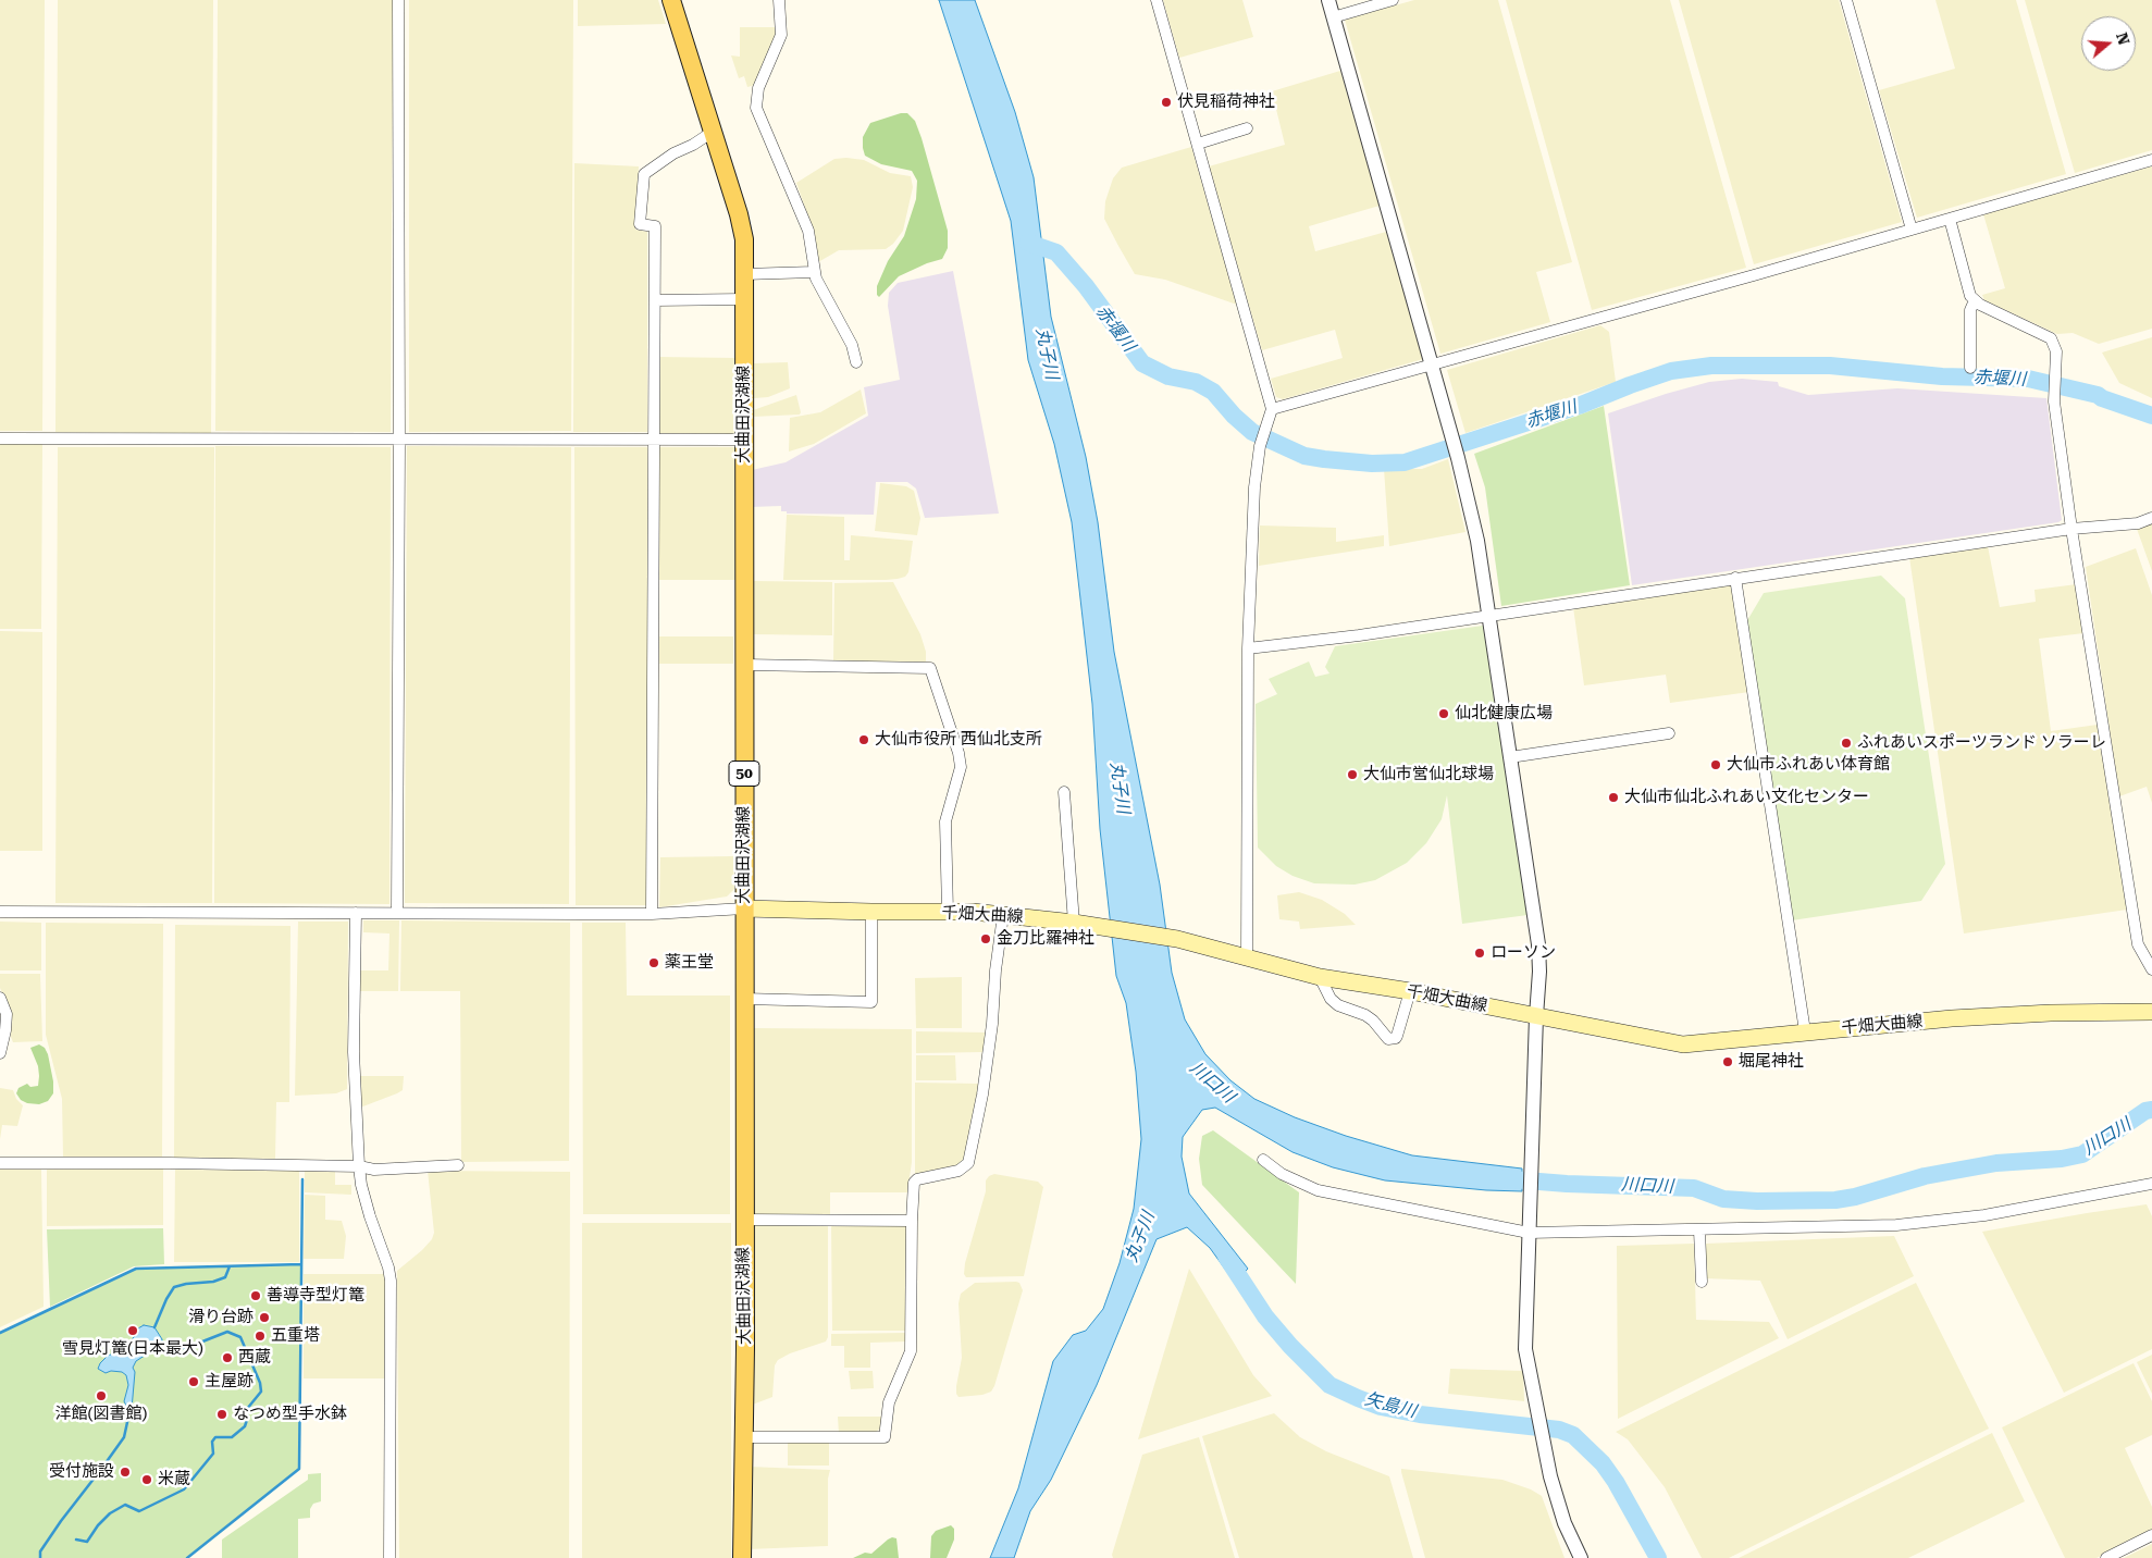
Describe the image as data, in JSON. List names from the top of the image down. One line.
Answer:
{"streets":{"main road":["大曲田沢湖線","50","千畑大曲線"]},"crossings":[["大曲田沢湖線","千畑大曲線"]],"water":["赤堰川","丸子川","川口川","矢島川"],"places":["伏見稲荷神社","仙北健康広場","大仙市役所 西仙北支所","ふれあいスポーツランド ソラーレ","大仙市ふれあい体育館","大仙市営仙北球場","大仙市仙北ふれあい文化センター","金刀比羅神社","ローソン","薬王堂","堀尾神社","善導寺型灯篭","滑り台跡","雪見灯篭(日本最大)","五重塔","西蔵","主屋跡","洋館(図書館)","なつめ型手水鉢","受付施設","米蔵"],"north":"right"}
